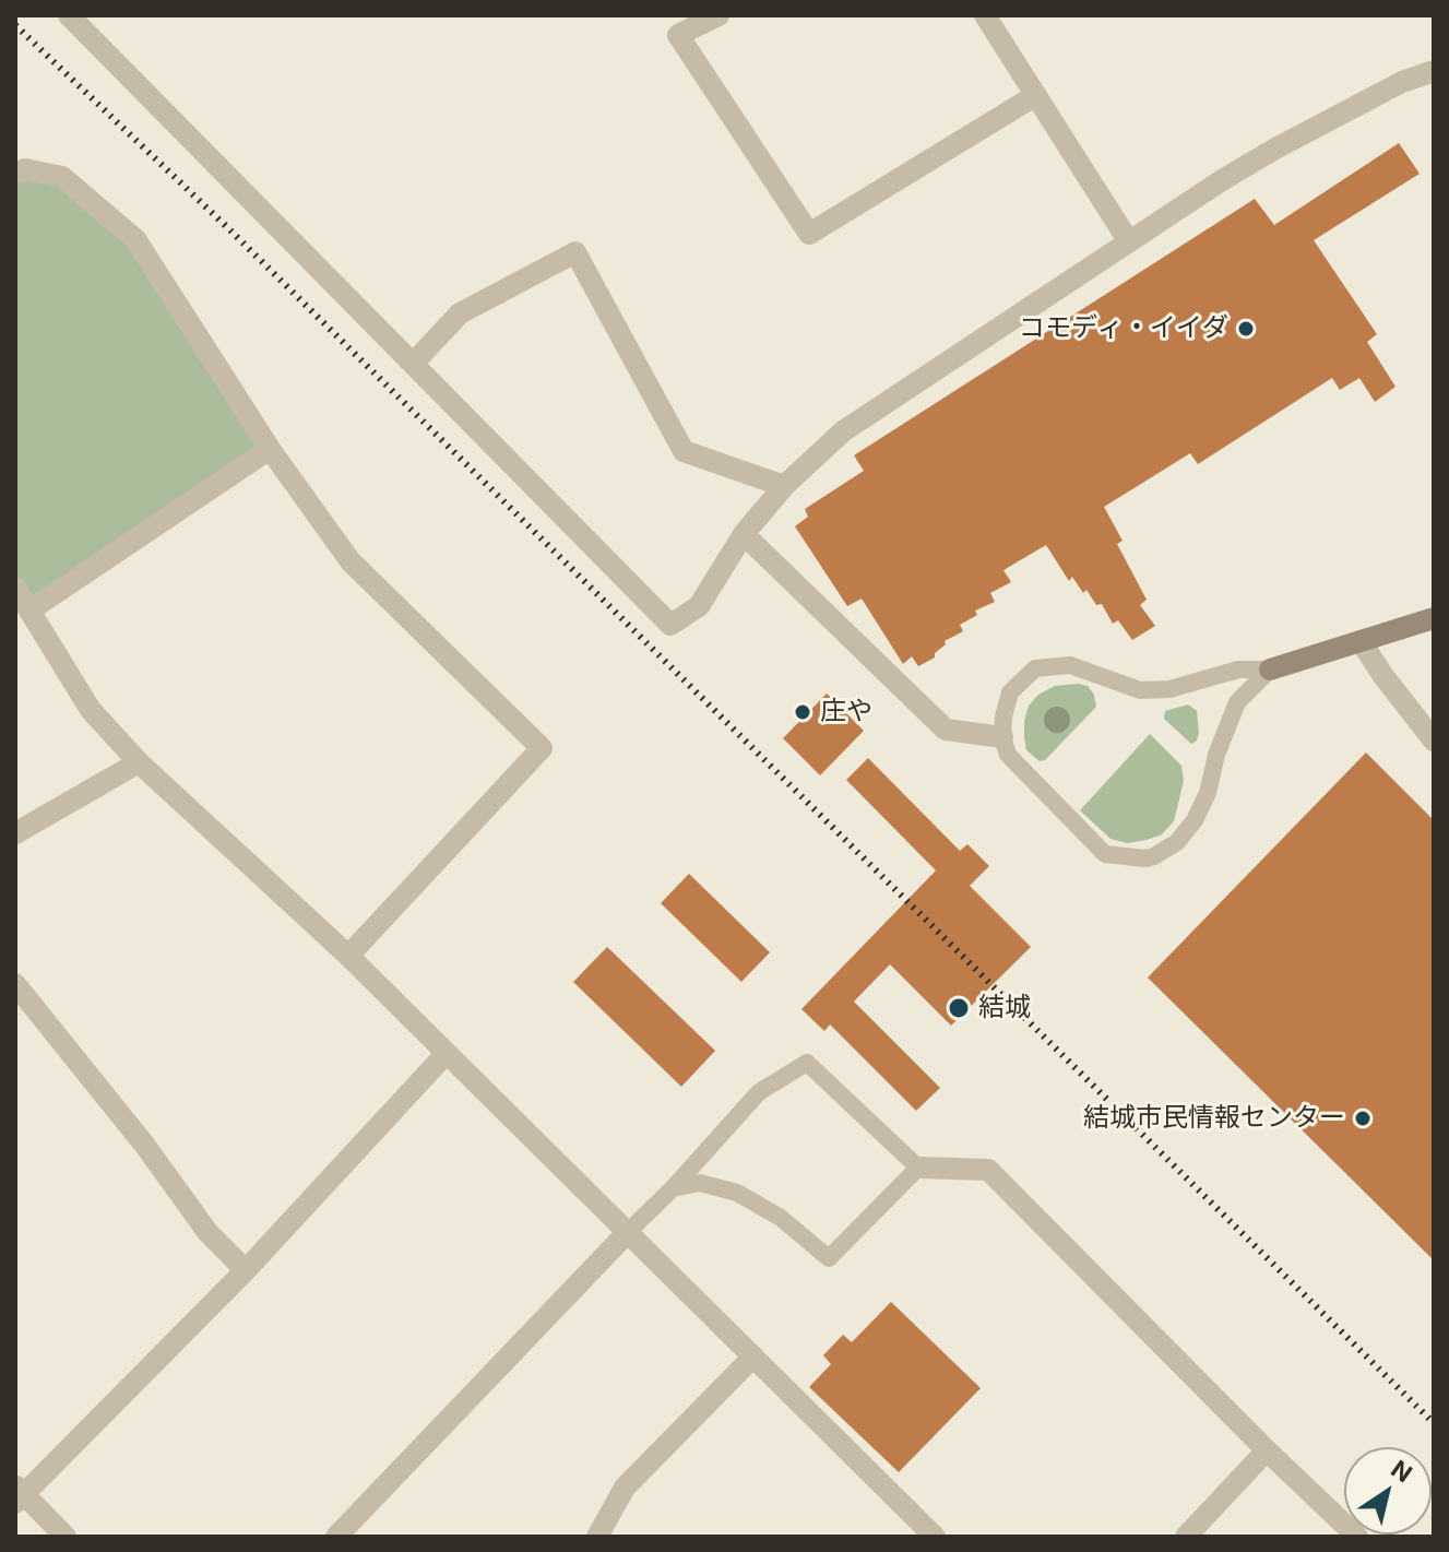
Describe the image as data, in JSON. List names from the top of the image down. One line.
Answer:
{"places":["コモディ・イイダ","庄や","結城","結城市民情報センター"],"north":"top right"}
